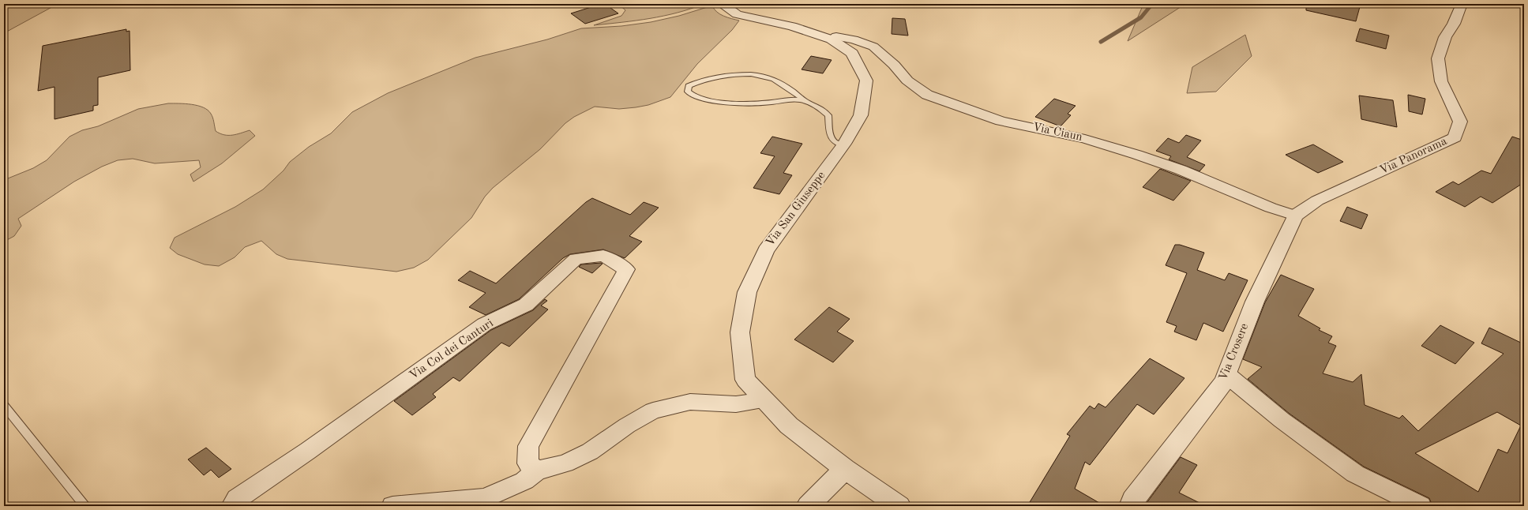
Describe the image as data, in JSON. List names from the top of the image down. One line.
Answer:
{"streets":{"street":["Via Ciaun","Via Panorama","Via San Giuseppe","Via Col dei Canturi","Via Crosere"]},"crossings":[["Via Ciaun","Via Panorama"],["Via Ciaun","Via San Giuseppe"],["Via Ciaun","Via Crosere"],["Via Panorama","Via Crosere"]]}
